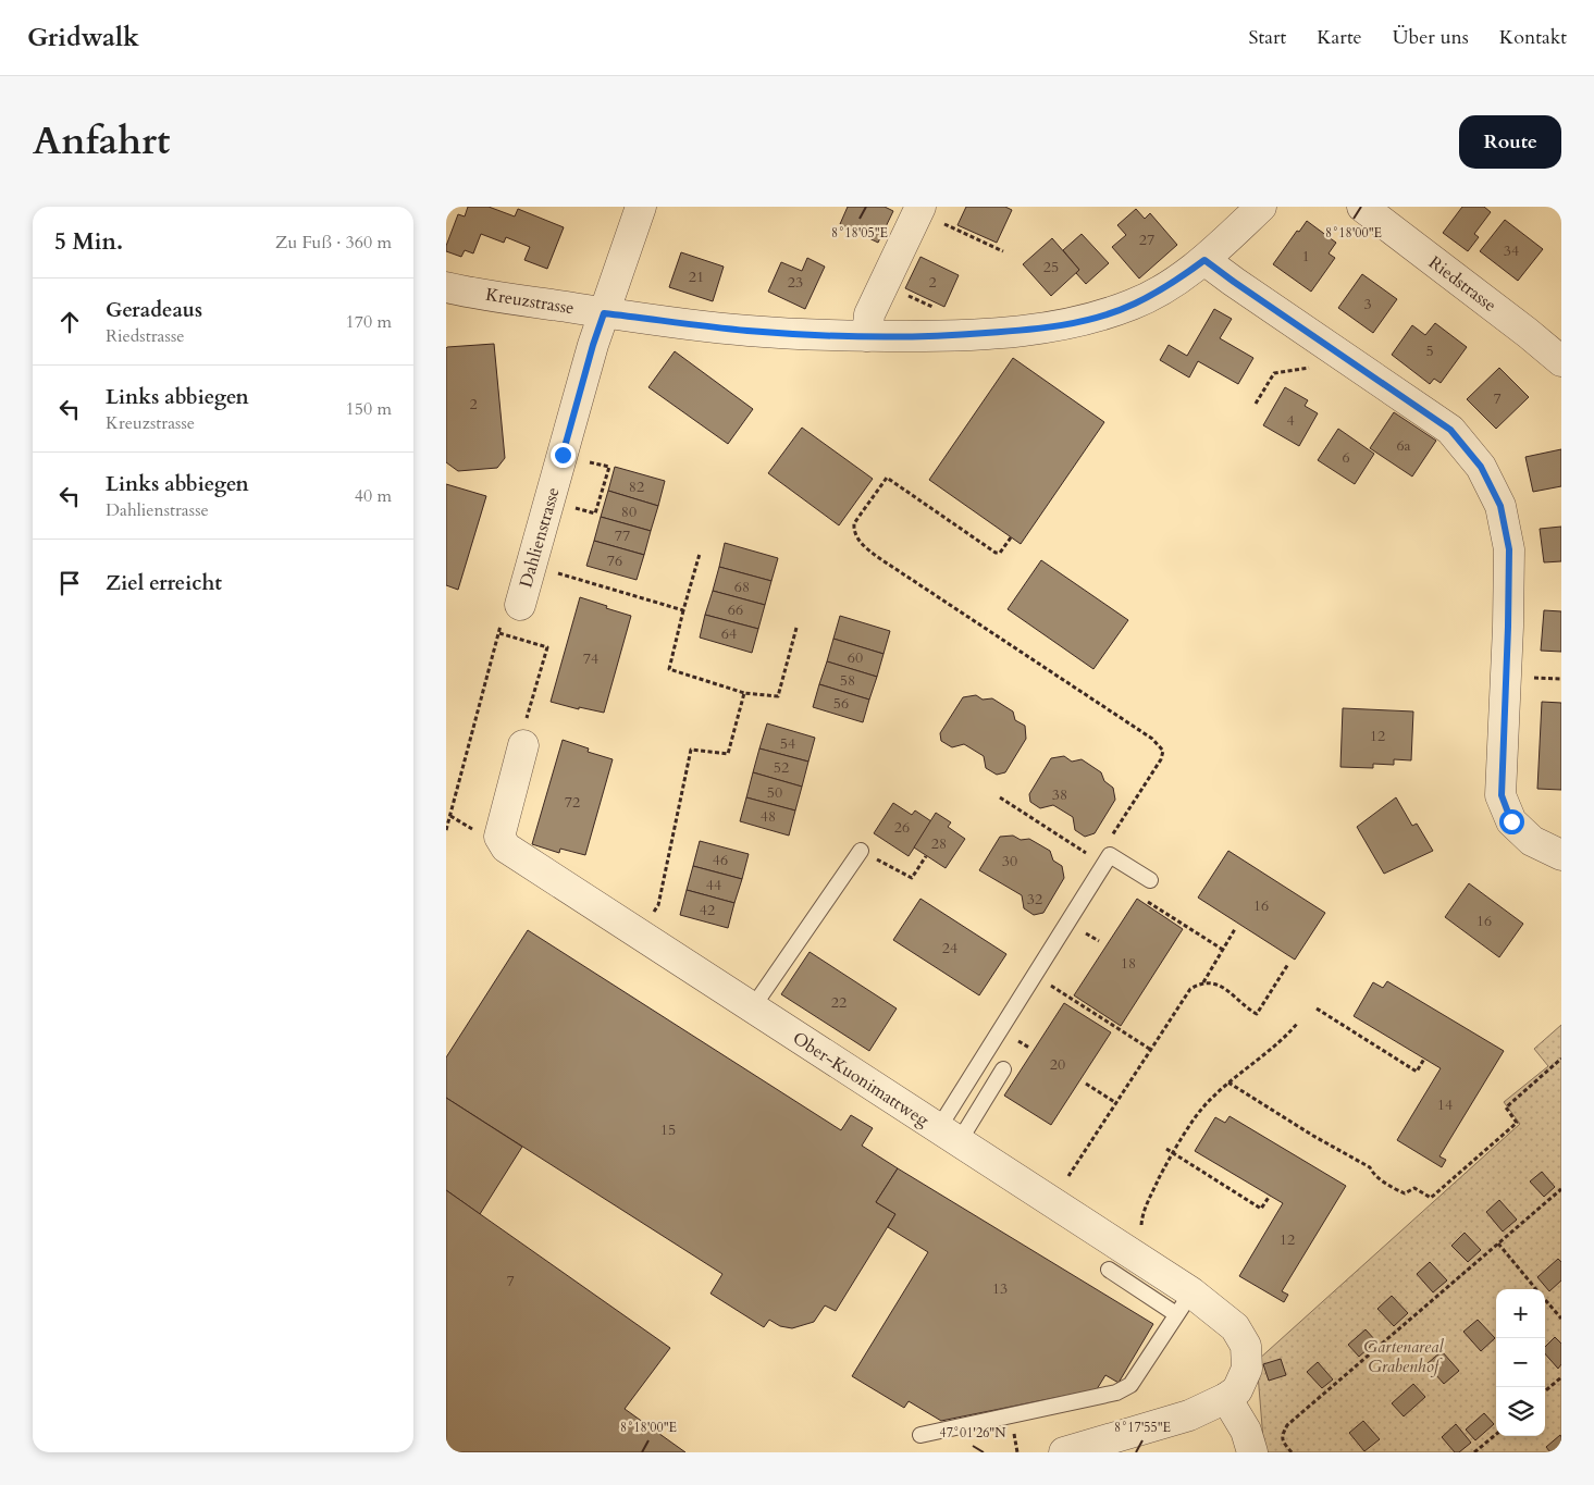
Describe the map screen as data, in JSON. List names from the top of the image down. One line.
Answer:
{"streets":{"street":["Riedstrasse","Kreuzstrasse","Dahlienstrasse","Ober-Kuonimattweg"]},"crossings":[["Kreuzstrasse","Dahlienstrasse"]],"parks":["Gartenareal Grabenhof"],"house_numbers":["27","34","1","25","21","23","2","3","5","7","2","4","6a","6","82","80","77","76","68","66","64","60","74","58","56","12","54","52","50","38","72","48","26","28","46","30","44","32","16","42","16","24","18","22","20","14","15","12","7","13"],"page":{"header":"Gridwalk","nav":["Start","Karte","Über uns","Kontakt"],"title":"Anfahrt","buttons":"Route","heading":["5 Min.","Zu Fuß · 360 m"],"list":[["Geradeaus","Riedstrasse","170 m"],["Links abbiegen","Kreuzstrasse","150 m"],["Links abbiegen","Dahlienstrasse","40 m"],"Ziel erreicht"],"map_buttons":["+","−"]},"coordinates":["8°18'05\"E","8°18'00\"E","8°17'55\"E","47°01'26\"N"]}
